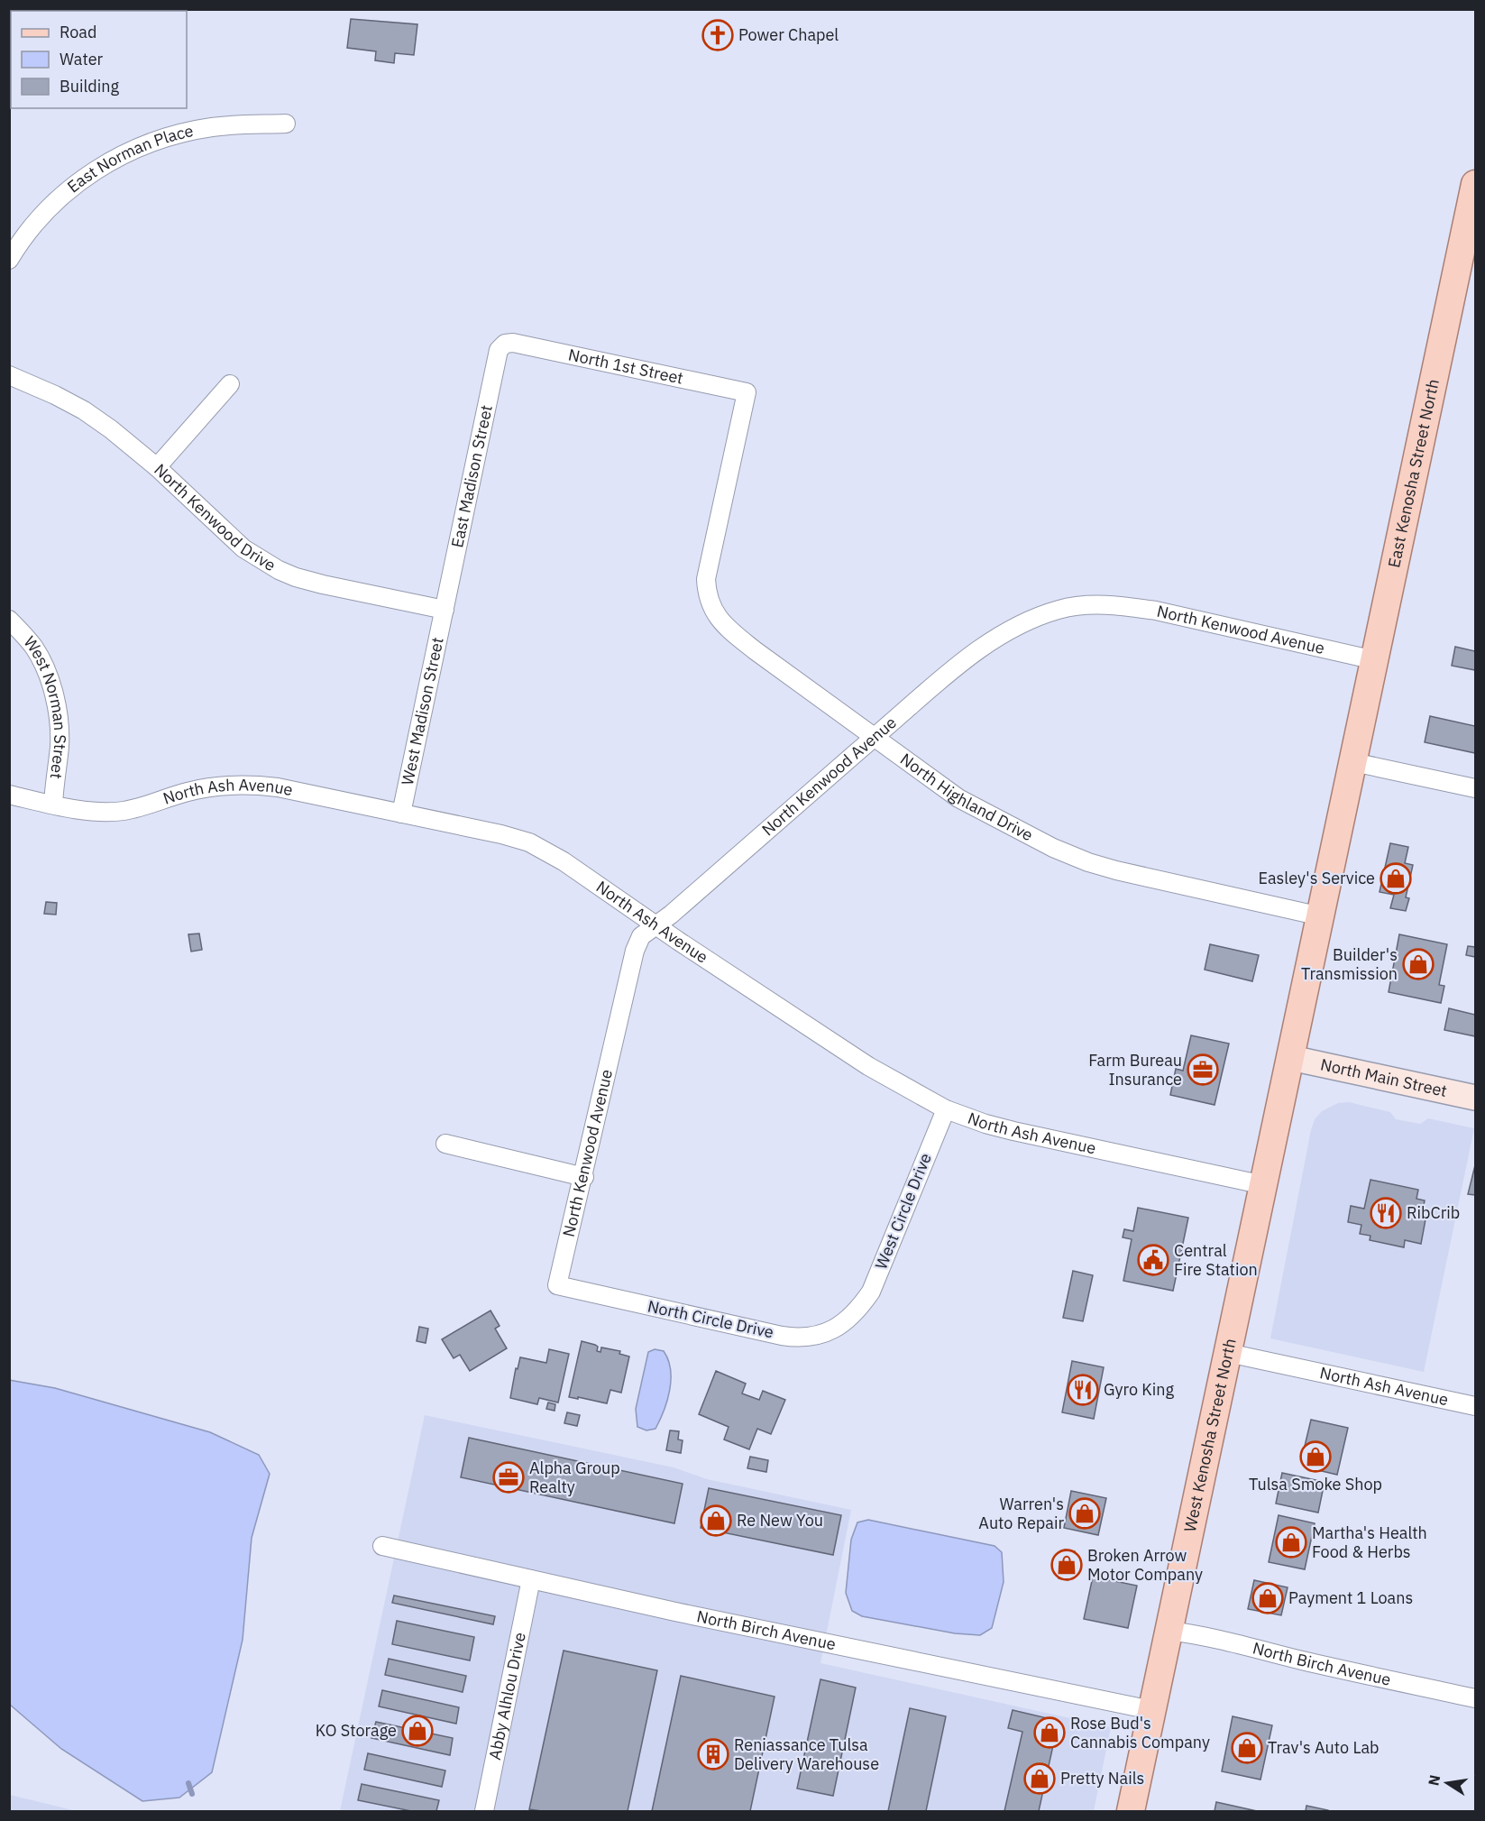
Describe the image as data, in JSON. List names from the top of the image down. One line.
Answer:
{"streets":{"main road":["East Kenosha Street North","North Main Street","West Kenosha Street North"],"street":["East Norman Place","North 1st Street","East Madison Street","North Kenwood Drive","North Kenwood Avenue","West Norman Street","West Madison Street","North Ash Avenue","North Highland Drive","West Circle Drive","North Circle Drive","North Birch Avenue","Abby Alhlou Drive"]},"crossings":[["North 1st Street","East Madison Street"],["North 1st Street","North Highland Drive"],["East Kenosha Street North","North Kenwood Avenue"],["East Kenosha Street North","North Highland Drive"],["East Madison Street","North Kenwood Drive"],["East Madison Street","West Madison Street"],["North Kenwood Drive","West Madison Street"],["North Kenwood Avenue","North Ash Avenue"],["North Kenwood Avenue","North Highland Drive"],["North Kenwood Avenue","North Circle Drive"],["West Norman Street","North Ash Avenue"],["West Madison Street","North Ash Avenue"],["North Ash Avenue","West Circle Drive"],["North Ash Avenue","West Kenosha Street North"],["North Main Street","West Kenosha Street North"],["West Circle Drive","North Circle Drive"],["West Kenosha Street North","North Birch Avenue"],["North Birch Avenue","Abby Alhlou Drive"]],"places":{"church":["Power Chapel"],"shop":["Easley's Service","Builder's Transmission","Tulsa Smoke Shop","Warren's Auto Repair","Re New You","Martha's Health Food & Herbs","Broken Arrow Motor Company","Payment 1 Loans","KO Storage","Rose Bud's Cannabis Company","Trav's Auto Lab","Pretty Nails"],"office":["Farm Bureau Insurance","Alpha Group Realty"],"restaurant":["RibCrib","Gyro King"],"public building":["Central Fire Station"],"building":["Reniassance Tulsa Delivery Warehouse"]},"legend":["Road","Water","Building"],"north":"left"}
